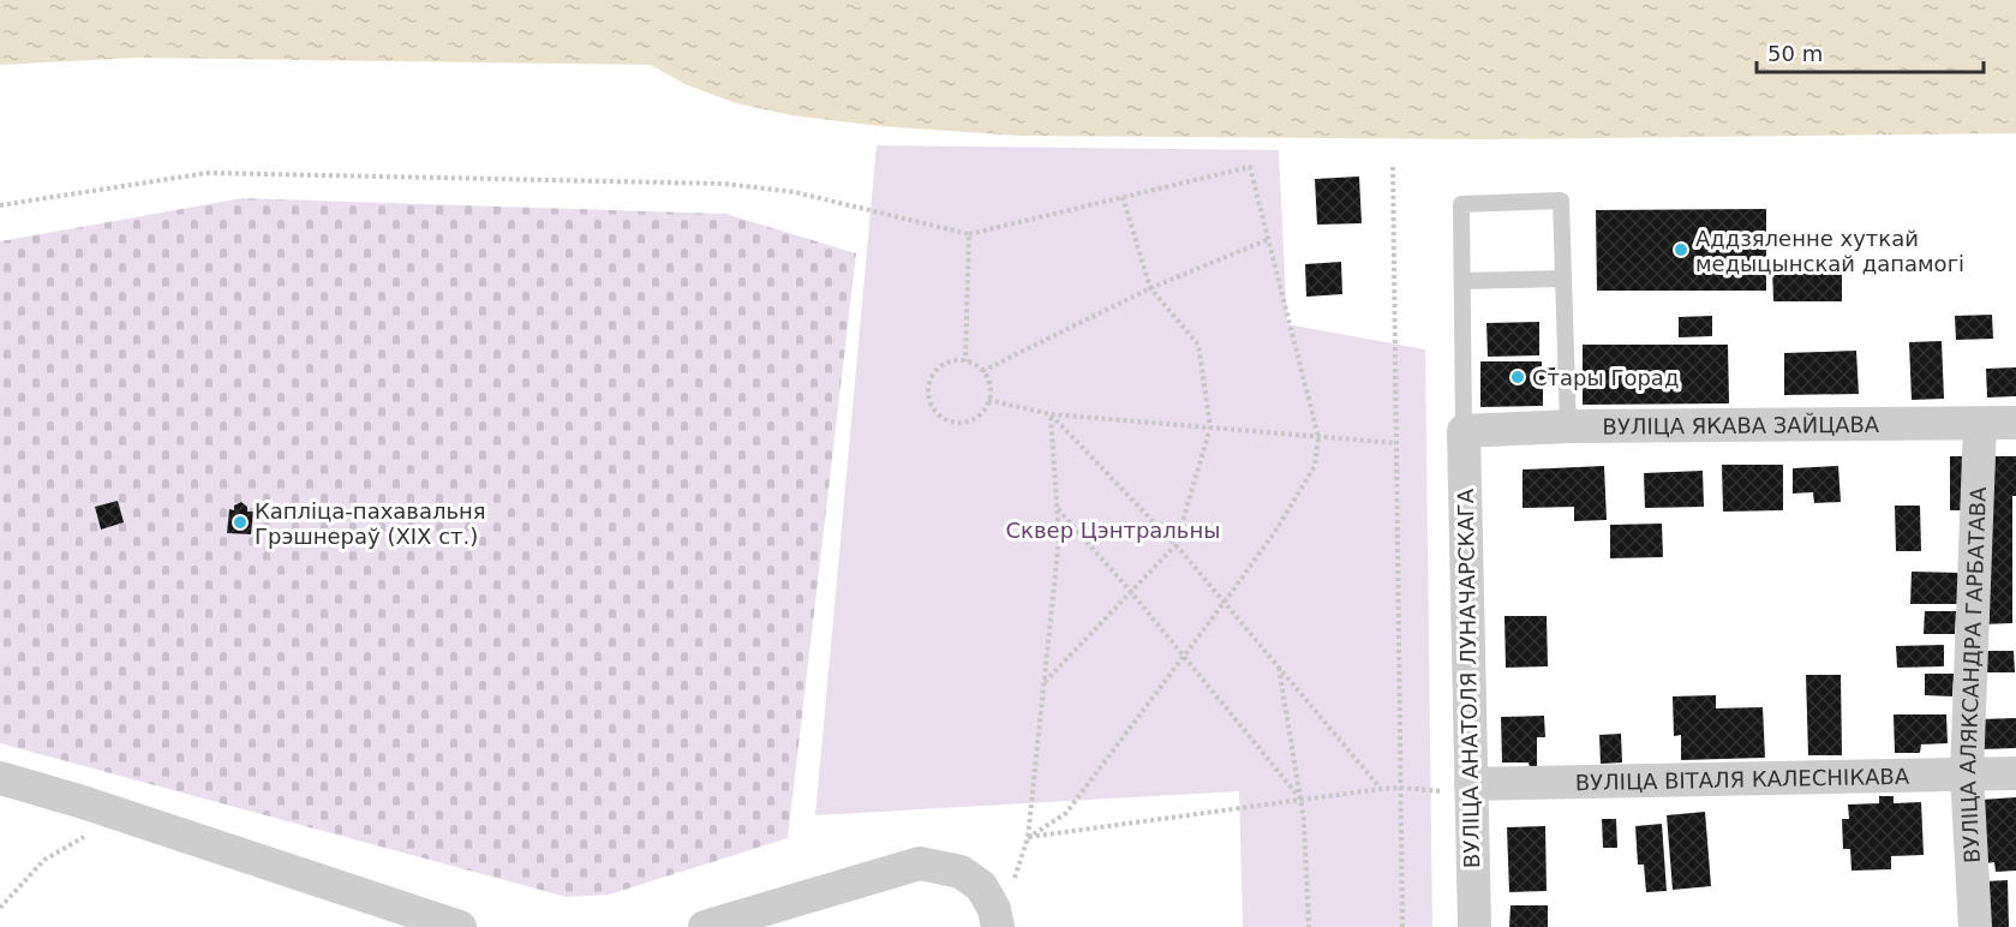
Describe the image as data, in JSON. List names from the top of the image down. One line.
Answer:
{"streets":{"street":["ВУЛІЦА ЯКАВА ЗАЙЦАВА","ВУЛІЦА АЛЯКСАНДРА ГАРБАТАВА","ВУЛІЦА АНАТОЛЯ ЛУНАЧАРСКАГА","ВУЛІЦА ВІТАЛЯ КАЛЕСНІКАВА"]},"crossings":[["ВУЛІЦА ЯКАВА ЗАЙЦАВА","ВУЛІЦА АЛЯКСАНДРА ГАРБАТАВА"],["ВУЛІЦА ЯКАВА ЗАЙЦАВА","ВУЛІЦА АНАТОЛЯ ЛУНАЧАРСКАГА"],["ВУЛІЦА АЛЯКСАНДРА ГАРБАТАВА","ВУЛІЦА ВІТАЛЯ КАЛЕСНІКАВА"],["ВУЛІЦА АНАТОЛЯ ЛУНАЧАРСКАГА","ВУЛІЦА ВІТАЛЯ КАЛЕСНІКАВА"]],"parks":["Сквер Цэнтральны"],"places":["Аддзяленне хуткай медыцынскай дапамогі","Стары Горад","Капліца-пахавальня Грэшнераў (XIX ст.)"],"scale_bar":"50 m"}
